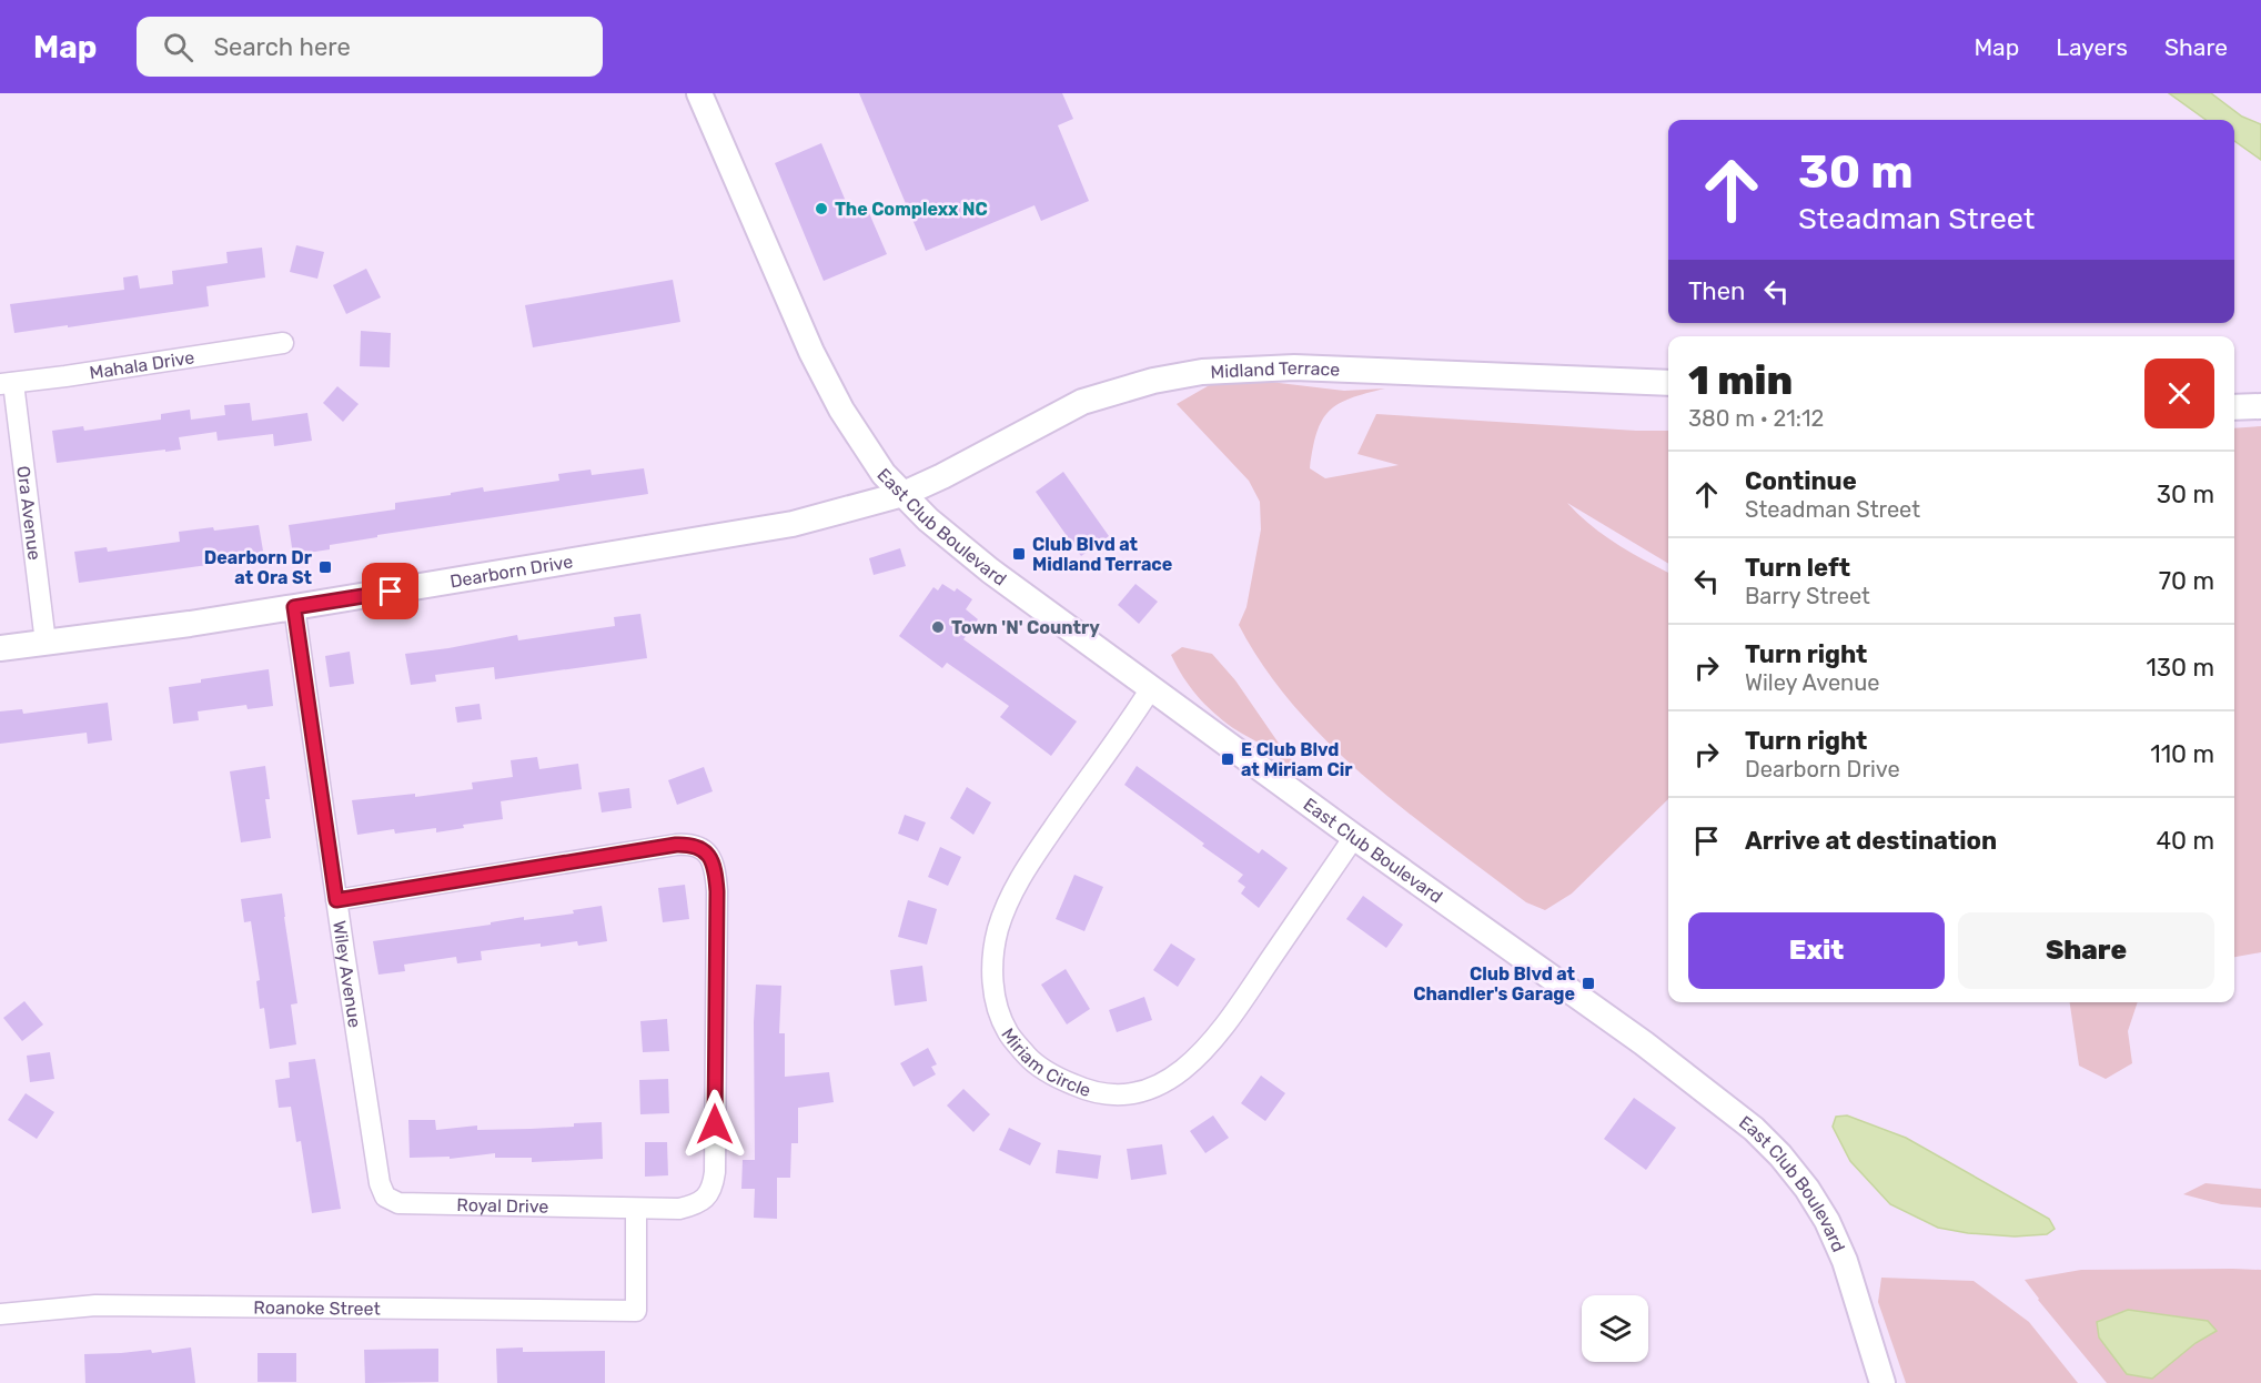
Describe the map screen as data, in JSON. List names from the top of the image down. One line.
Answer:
{"streets":{"street":["Mahala Drive","Midland Terrace","Ora Avenue","East Club Boulevard","Dearborn Drive","Wiley Avenue","Miriam Circle","Royal Drive","Roanoke Street"]},"crossings":[["Mahala Drive","Ora Avenue"],["Midland Terrace","East Club Boulevard"],["Midland Terrace","Dearborn Drive"],["Ora Avenue","Dearborn Drive"],["East Club Boulevard","Dearborn Drive"],["East Club Boulevard","Miriam Circle"],["Dearborn Drive","Wiley Avenue"],["Wiley Avenue","Royal Drive"],["Royal Drive","Roanoke Street"]],"places":{"other":["The Complexx NC","Town 'N' Country"],"transit":["Club Blvd at Midland Terrace","Dearborn Dr at Ora St","E Club Blvd at Miriam Cir","Club Blvd at Chandler's Garage"]},"page":{"header":"Map","search":"Search here","nav":["Map","Layers","Share"],"turn":["30 m","Steadman Street"],"then":"Then","heading":["1 min","380 m · 21:12"],"list":[{"name":"Continue","note":"Steadman Street","value":"30 m"},{"name":"Turn left","note":"Barry Street","value":"70 m"},{"name":"Turn right","note":"Wiley Avenue","value":"130 m"},{"name":"Turn right","note":"Dearborn Drive","value":"110 m"},{"name":"Arrive at destination","value":"40 m"}],"buttons":["Exit","Share"]}}
